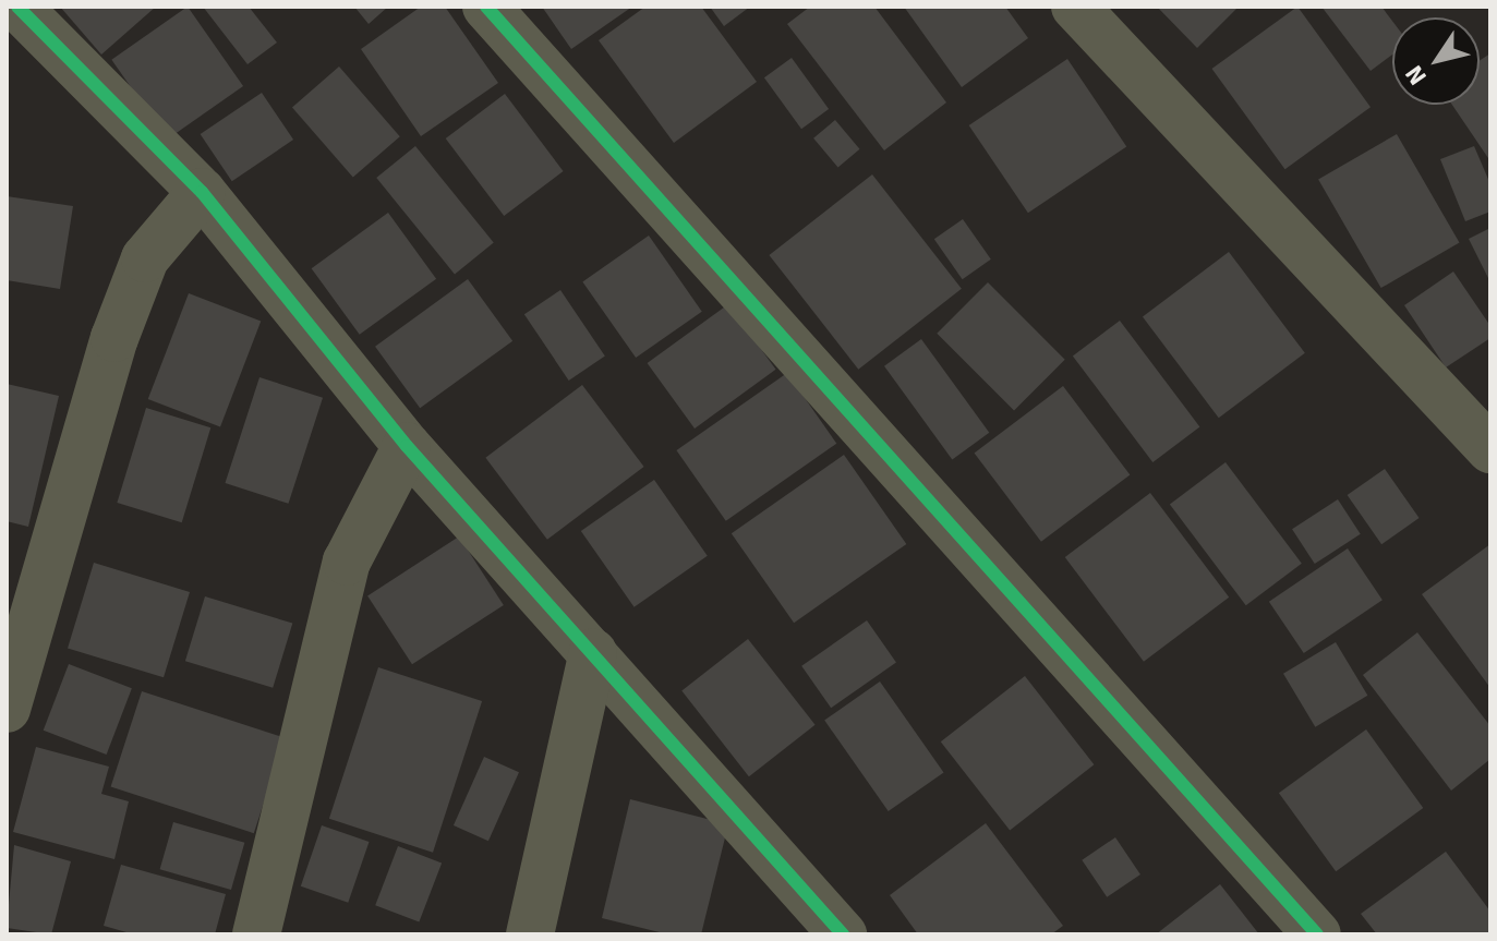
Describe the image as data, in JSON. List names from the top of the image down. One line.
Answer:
{"north":"bottom left"}
